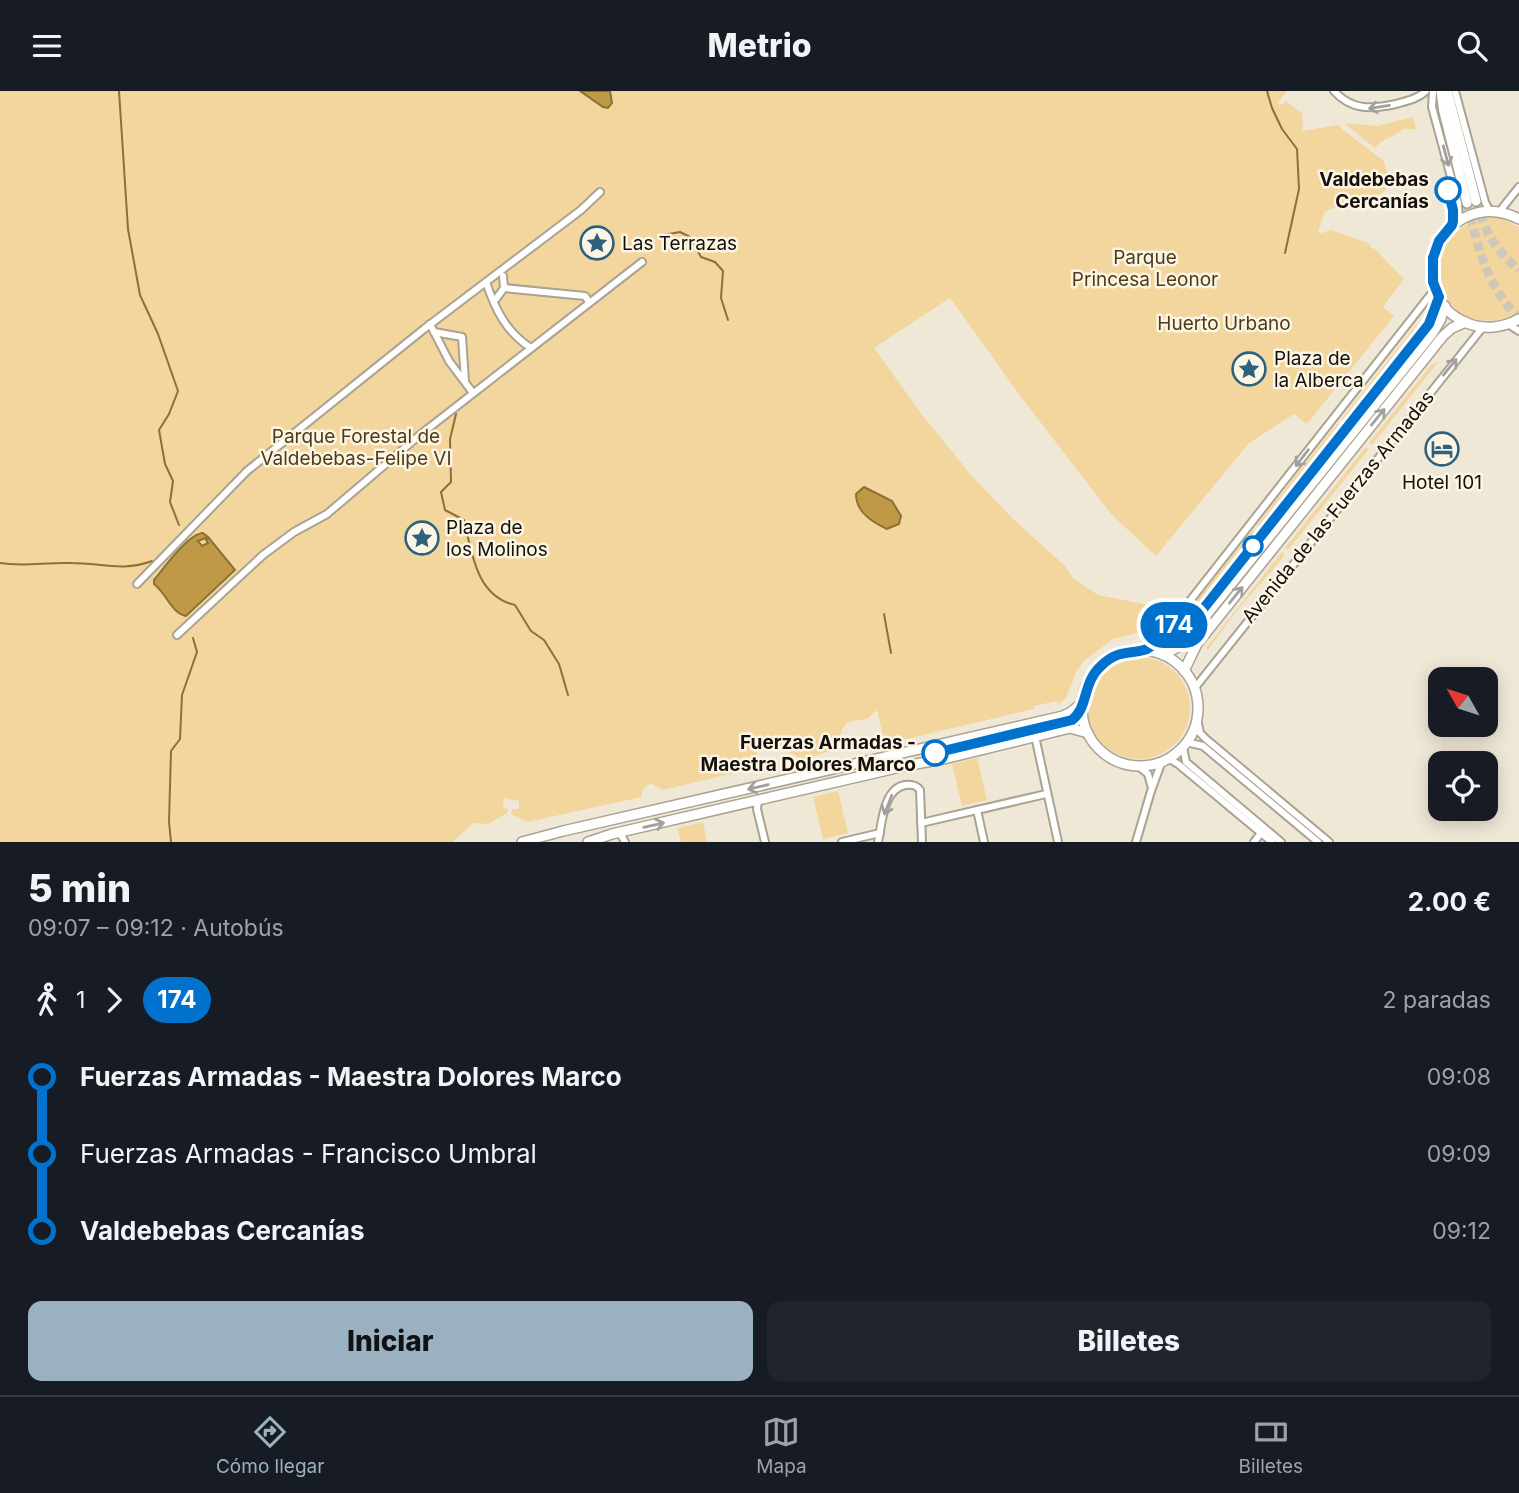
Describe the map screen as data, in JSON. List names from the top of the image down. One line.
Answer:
{"streets":{"street":["Avenida de las Fuerzas Armadas"]},"parks":["Parque Princesa Leonor","Huerto Urbano","Parque Forestal de Valdebebas-Felipe VI"],"places":{"other":["Valdebebas Cercanías","Fuerzas Armadas - Maestra Dolores Marco"],"place":["Las Terrazas","Plaza de la Alberca","Plaza de los Molinos"],"hotel":["Hotel 101"]},"lines":["bus line 174"],"north":"top left","page":{"header":"Metrio","on_map":"174","heading":["5 min","09:07 – 09:12 · Autobús","2.00 €"],"legs":["1","174","2 paradas"],"list":[{"name":"Fuerzas Armadas - Maestra Dolores Marco","value":"09:08"},{"name":"Fuerzas Armadas - Francisco Umbral","value":"09:09"},{"name":"Valdebebas Cercanías","value":"09:12"}],"buttons":["Iniciar","Billetes"],"tabs":["Cómo llegar","Mapa","Billetes"]}}
